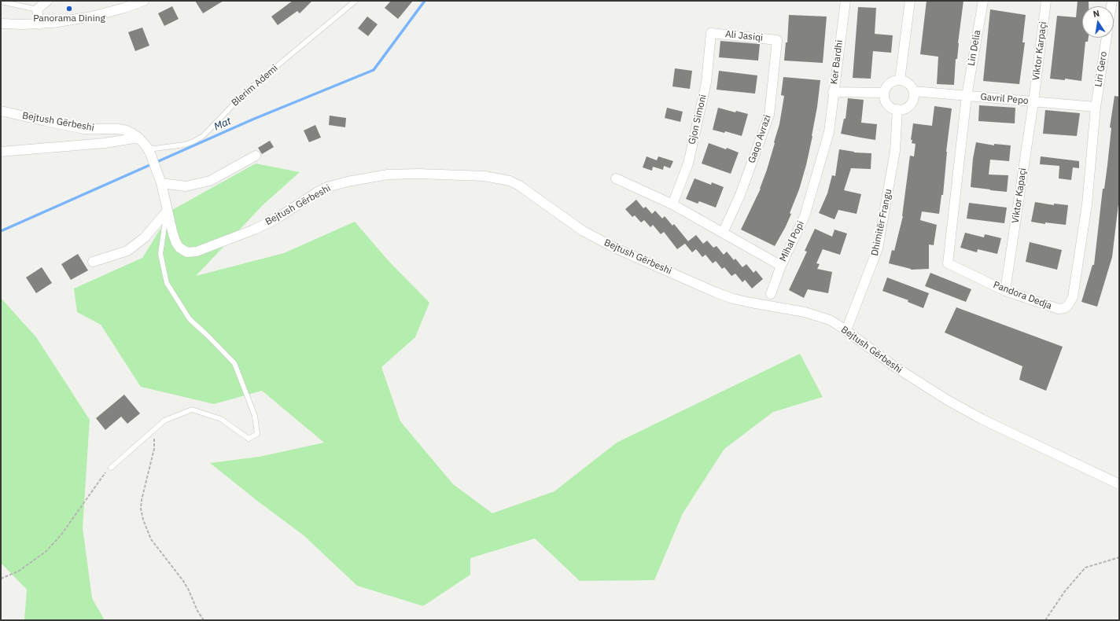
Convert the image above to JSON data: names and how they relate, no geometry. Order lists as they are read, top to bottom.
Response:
{
  "streets": {
    "street": [
      "Ali Jasiqi",
      "Lin Delia",
      "Viktor Karpaçi",
      "Ker Bardhi",
      "Liri Gero",
      "Gavril Pepo",
      "Gjon Simoni",
      "Bejtush Gërbeshi",
      "Gaqo Avrazi",
      "Viktor Kapaçi",
      "Dhimitër Frangu",
      "Mihal Popi",
      "Pandora Dedja"
    ],
    "lane": ["Blerim Ademi"]
  },
  "crossings": [
    ["Ali Jasiqi", "Gjon Simoni"],
    ["Ali Jasiqi", "Gaqo Avrazi"],
    ["Lin Delia", "Gavril Pepo"],
    ["Lin Delia", "Pandora Dedja"],
    ["Viktor Karpaçi", "Gavril Pepo"],
    ["Viktor Karpaçi", "Viktor Kapaçi"],
    ["Ker Bardhi", "Gavril Pepo"],
    ["Ker Bardhi", "Dhimitër Frangu"],
    ["Ker Bardhi", "Mihal Popi"],
    ["Liri Gero", "Gavril Pepo"],
    ["Liri Gero", "Pandora Dedja"],
    ["Blerim Ademi", "Bejtush Gërbeshi"],
    ["Gavril Pepo", "Viktor Kapaçi"],
    ["Gavril Pepo", "Dhimitër Frangu"],
    ["Gavril Pepo", "Pandora Dedja"],
    ["Gjon Simoni", "Mihal Popi"],
    ["Bejtush Gërbeshi", "Dhimitër Frangu"],
    ["Gaqo Avrazi", "Mihal Popi"],
    ["Viktor Kapaçi", "Pandora Dedja"]
  ],
  "water": ["Mat"],
  "places": ["Panorama Dining"],
  "north": "top"
}
